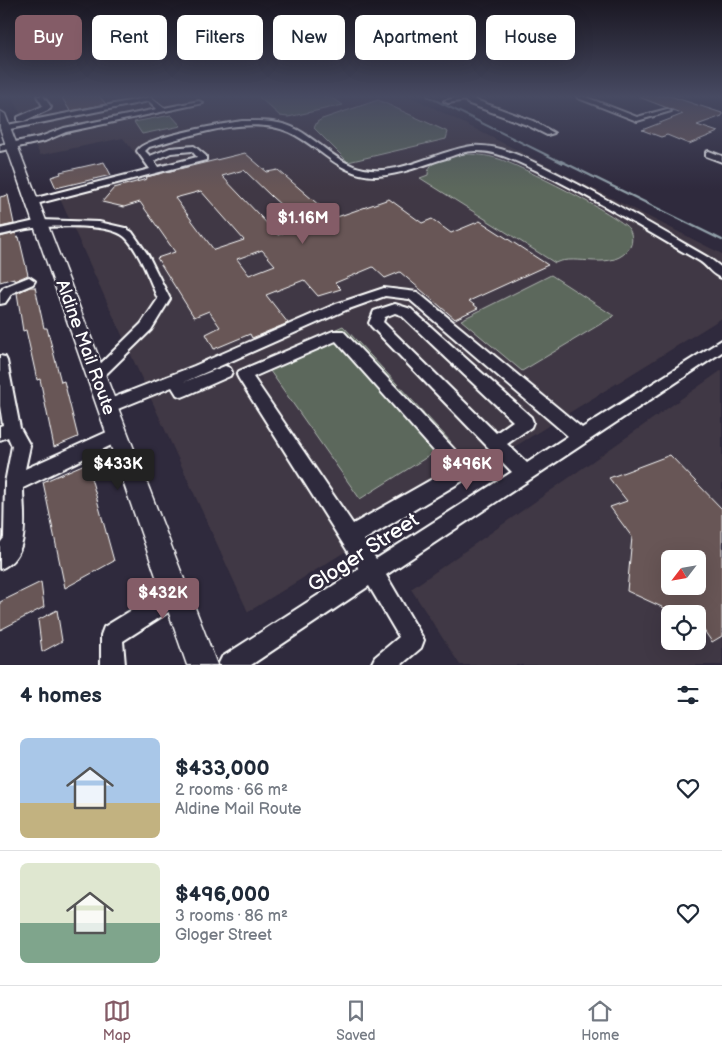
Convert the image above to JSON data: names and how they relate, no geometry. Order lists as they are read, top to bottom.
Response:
{
  "streets": {
    "main road": ["Aldine Mail Route"],
    "street": ["Gloger Street"]
  },
  "north": "bottom left",
  "page": {
    "chip": [
      "Buy",
      "Rent",
      "Filters",
      "New",
      "Apartment",
      "House"
    ],
    "price": [
      "$1.16M",
      "$433K",
      "$496K",
      "$432K"
    ],
    "heading": "4 homes",
    "list": [
      {
        "name": "$433,000",
        "note": "2 rooms · 66 m² · Aldine Mail Route"
      },
      {
        "name": "$496,000",
        "note": "3 rooms · 86 m² · Gloger Street"
      }
    ],
    "tabs": ["Map", "Saved", "Home"]
  }
}
